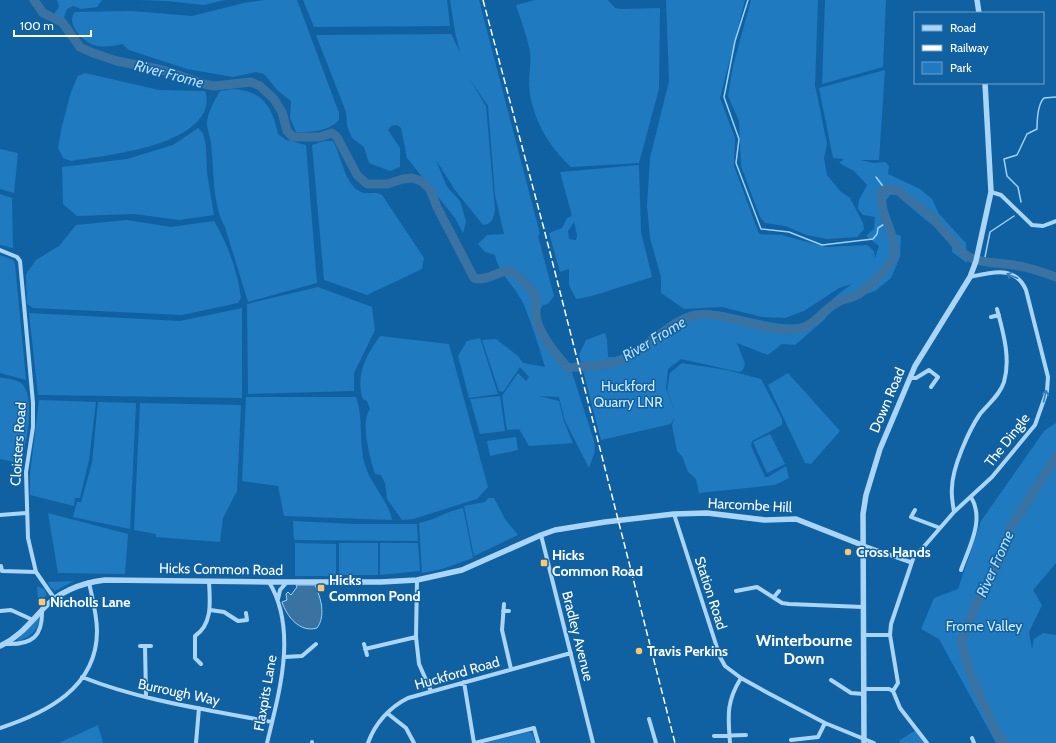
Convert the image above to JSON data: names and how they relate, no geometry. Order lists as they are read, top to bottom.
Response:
{
  "streets": {
    "street": [
      "Down Road",
      "The Dingle",
      "Cloisters Road",
      "Harcombe Hill",
      "Hicks Common Road",
      "Station Road",
      "Bradley Avenue",
      "Huckford Road",
      "Burrough Way",
      "Flaxpits Lane"
    ]
  },
  "crossings": [
    ["Down Road", "The Dingle"],
    ["Down Road", "Harcombe Hill"],
    ["Down Road", "Station Road"],
    ["Harcombe Hill", "Hicks Common Road"],
    ["Harcombe Hill", "Station Road"],
    ["Hicks Common Road", "Bradley Avenue"],
    ["Hicks Common Road", "Flaxpits Lane"],
    ["Bradley Avenue", "Huckford Road"],
    ["Burrough Way", "Flaxpits Lane"]
  ],
  "districts": ["Winterbourne Down"],
  "water": ["River Frome"],
  "parks": ["Huckford Quarry LNR", "Frome Valley"],
  "places": {
    "other": ["Cross Hands", "Travis Perkins"],
    "transit": ["Hicks Common Road", "Hicks Common Pond", "Nicholls Lane"]
  },
  "legend": ["Road", "Railway", "Park"],
  "scale_bar": "100 m"
}
